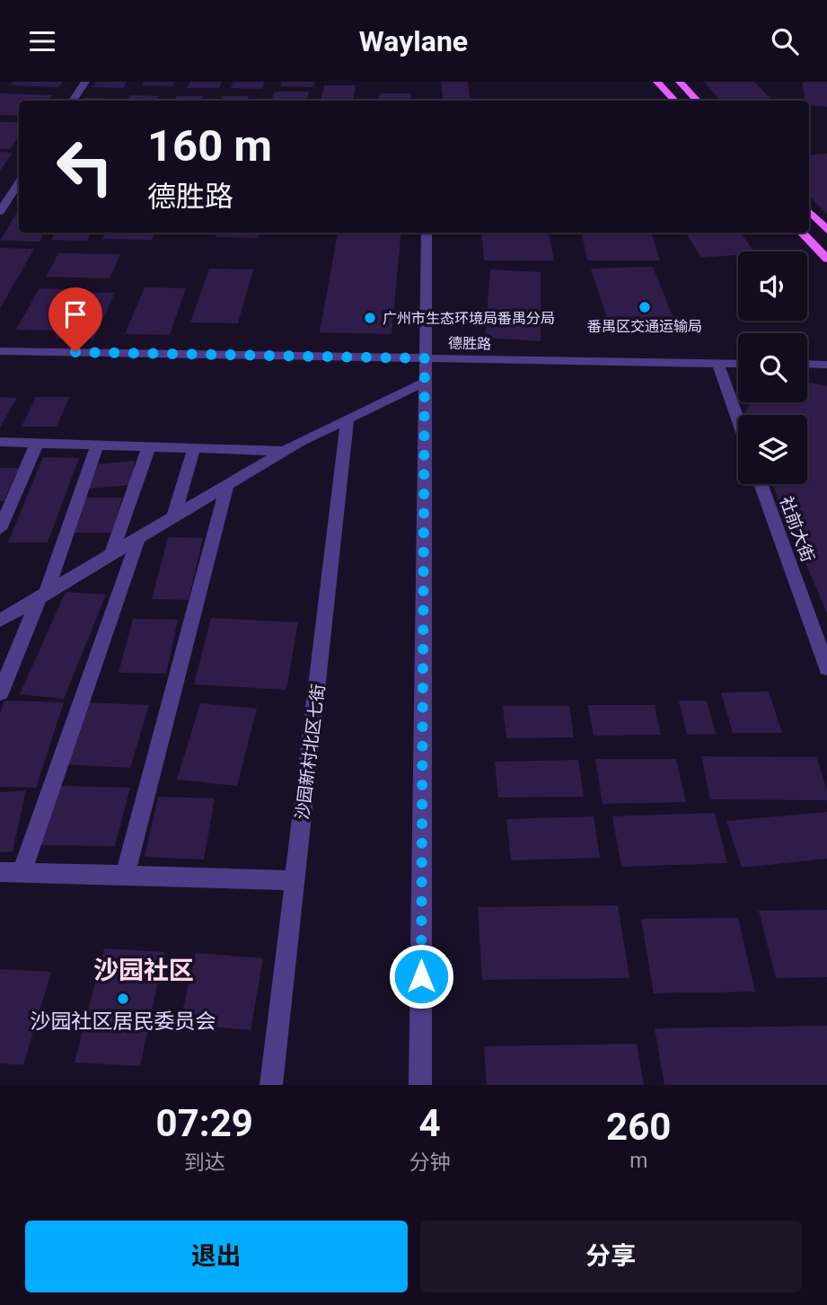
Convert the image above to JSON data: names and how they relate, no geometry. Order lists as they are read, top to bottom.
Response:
{
  "streets": {
    "street": ["德胜路", "社前大街", "沙园新村北区七街"]
  },
  "districts": ["沙园社区"],
  "places": ["番禺区交通运输局", "广州市生态环境局番禺分局", "沙园社区居民委员会"],
  "page": {
    "header": "Waylane",
    "turn": ["160 m", "德胜路"],
    "eta": [
      "07:29",
      "到达",
      "4",
      "分钟",
      "260",
      "m"
    ],
    "buttons": ["退出", "分享"]
  }
}
